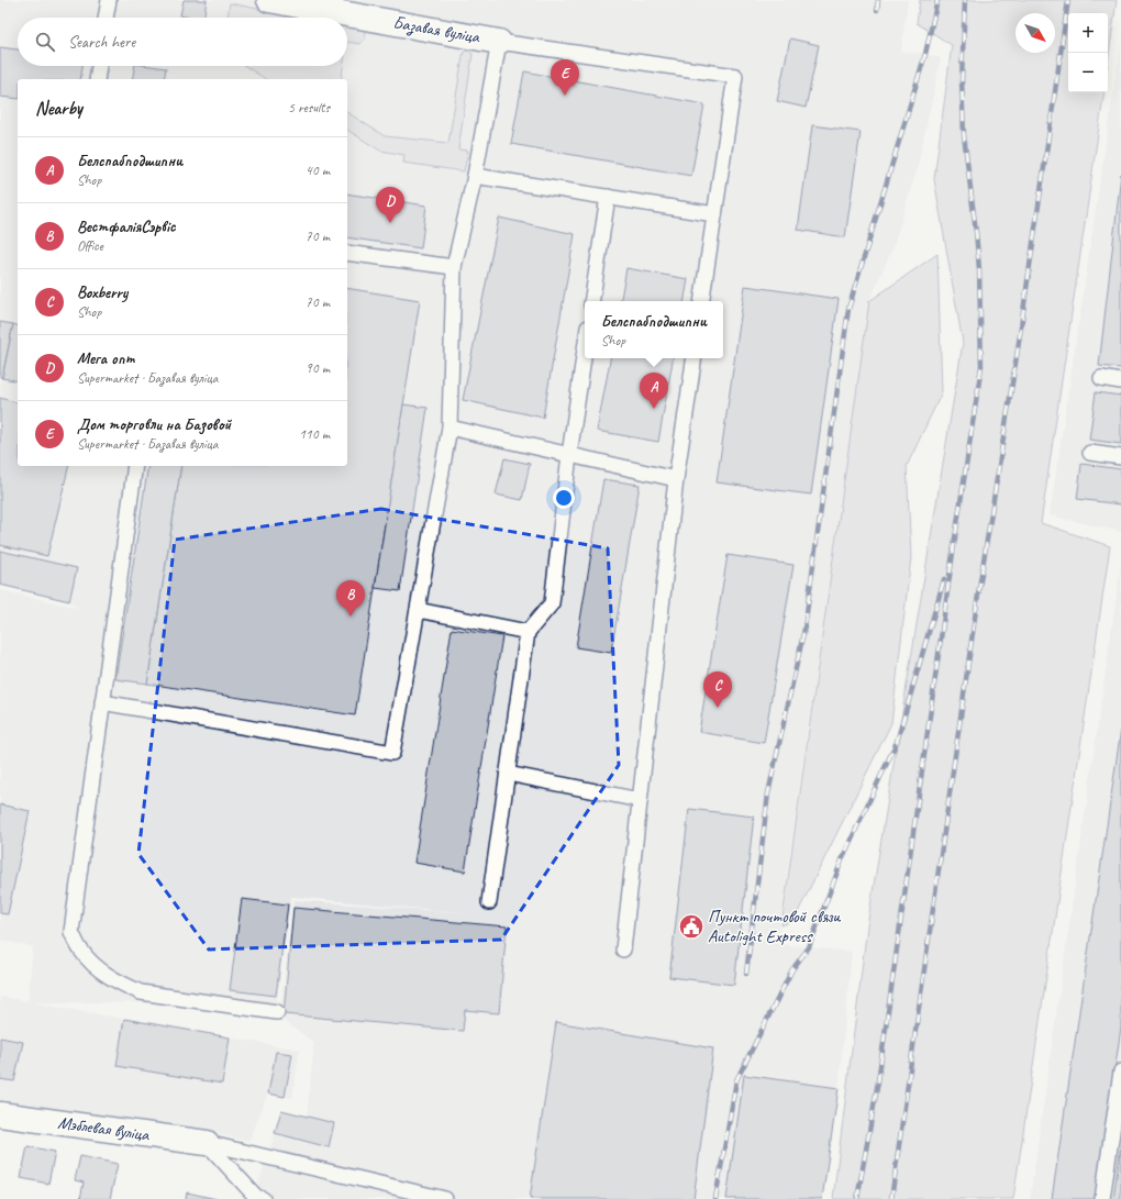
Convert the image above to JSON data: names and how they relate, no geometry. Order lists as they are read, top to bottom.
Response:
{
  "streets": {
    "street": ["Базавая вуліца", "Мэблевая вуліца"]
  },
  "places": {
    "public building": ["Пункт почтовой связи Autolight Express"]
  },
  "north": "bottom right",
  "page": {
    "map_buttons": ["+", "−"],
    "search": "Search here",
    "pins": [
      "E",
      "D",
      "A",
      "B",
      "C"
    ],
    "heading": ["Nearby", "5 results"],
    "list": [
      {
        "mark": "A",
        "name": "Белспабподшипни",
        "note": "Shop",
        "value": "40 m"
      },
      {
        "mark": "B",
        "name": "ВестфаліяСэрвіс",
        "note": "Office",
        "value": "70 m"
      },
      {
        "mark": "C",
        "name": "Boxberry",
        "note": "Shop",
        "value": "70 m"
      },
      {
        "mark": "D",
        "name": "Мега опт",
        "note": "Supermarket · Базавая вуліца",
        "value": "90 m"
      },
      {
        "mark": "E",
        "name": "Дом торговли на Базовой",
        "note": "Supermarket · Базавая вуліца",
        "value": "110 m"
      }
    ],
    "popup": ["Белспабподшипни", "Shop"]
  }
}
